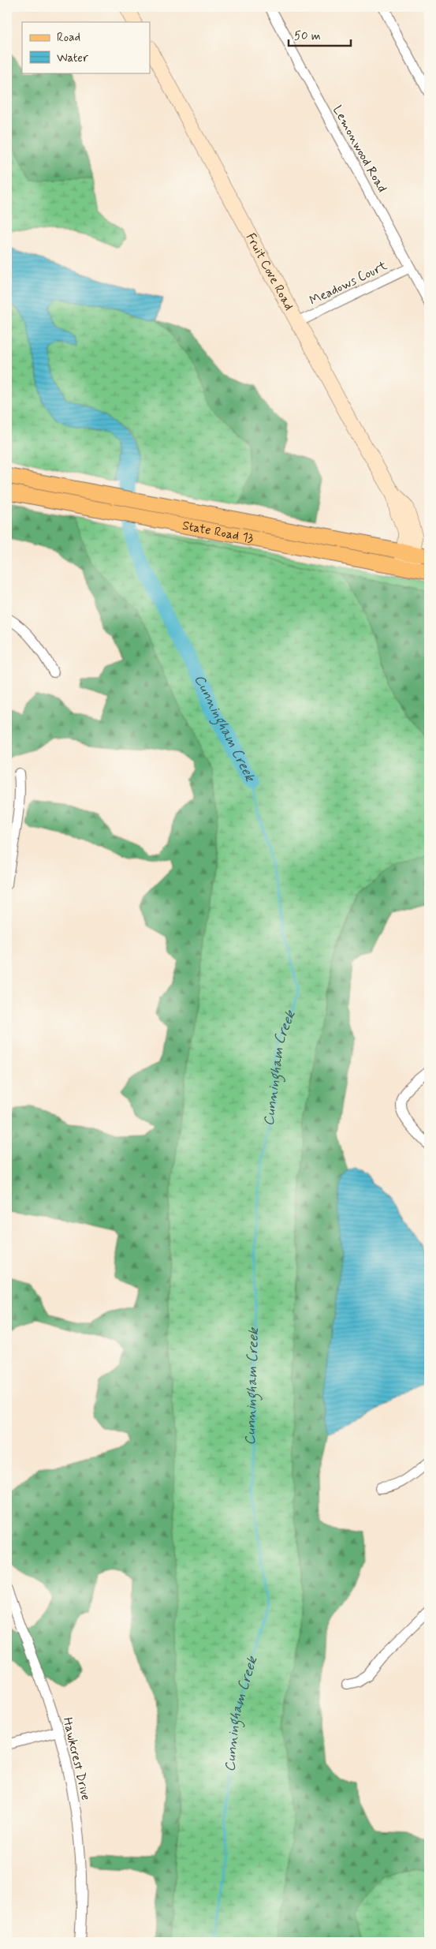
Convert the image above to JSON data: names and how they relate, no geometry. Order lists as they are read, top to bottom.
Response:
{
  "streets": {
    "main road": ["State Road 13"],
    "street": [
      "Lemonwood Road",
      "Fruit Cove Road",
      "Meadows Court",
      "Hawkcrest Drive"
    ]
  },
  "crossings": [
    ["Lemonwood Road", "Meadows Court"],
    ["Fruit Cove Road", "Meadows Court"],
    ["Fruit Cove Road", "State Road 13"]
  ],
  "water": ["Cunningham Creek"],
  "legend": ["Road", "Water"],
  "scale_bar": "50 m"
}
